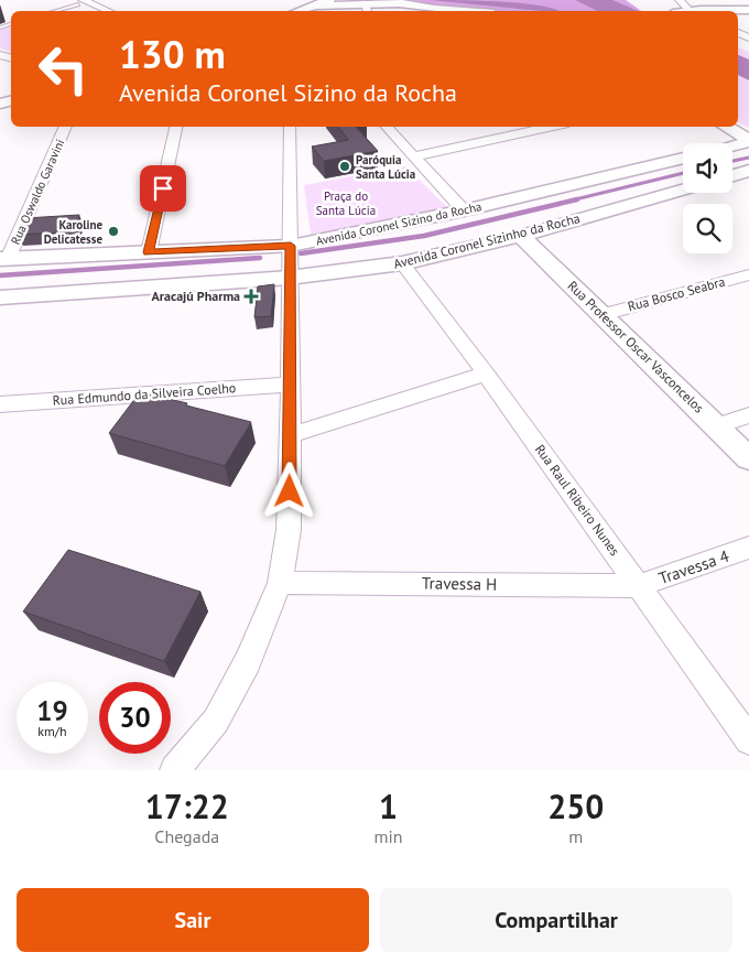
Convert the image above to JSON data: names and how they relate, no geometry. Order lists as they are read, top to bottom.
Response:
{
  "streets": {
    "street": [
      "Rua Oswaldo Garavini",
      "Avenida Coronel Sizino da Rocha",
      "Avenida Coronel Sizinho da Rocha",
      "Rua Bosco Seabra",
      "Rua Professor Oscar Vasconcelos",
      "Rua Edmundo da Silveira Coelho",
      "Rua Raul Ribeiro Nunes",
      "Travessa 4",
      "Travessa H"
    ]
  },
  "crossings": [
    ["Rua Oswaldo Garavini", "Avenida Coronel Sizino da Rocha"],
    ["Avenida Coronel Sizinho da Rocha", "Rua Professor Oscar Vasconcelos"],
    ["Avenida Coronel Sizinho da Rocha", "Rua Raul Ribeiro Nunes"],
    ["Rua Bosco Seabra", "Rua Professor Oscar Vasconcelos"],
    ["Rua Raul Ribeiro Nunes", "Travessa 4"],
    ["Rua Raul Ribeiro Nunes", "Travessa H"],
    ["Travessa 4", "Travessa H"]
  ],
  "parks": ["Praça do Santa Lúcia"],
  "places": {
    "other": ["Paróquia Santa Lúcia", "Karoline Delicatesse"],
    "health": ["Aracajú Pharma"]
  },
  "page": {
    "turn": ["130 m", "Avenida Coronel Sizino da Rocha"],
    "speed": "19 km/h",
    "limit": "30",
    "eta": [
      "17:22",
      "Chegada",
      "1",
      "min",
      "250",
      "m"
    ],
    "buttons": ["Sair", "Compartilhar"]
  }
}
